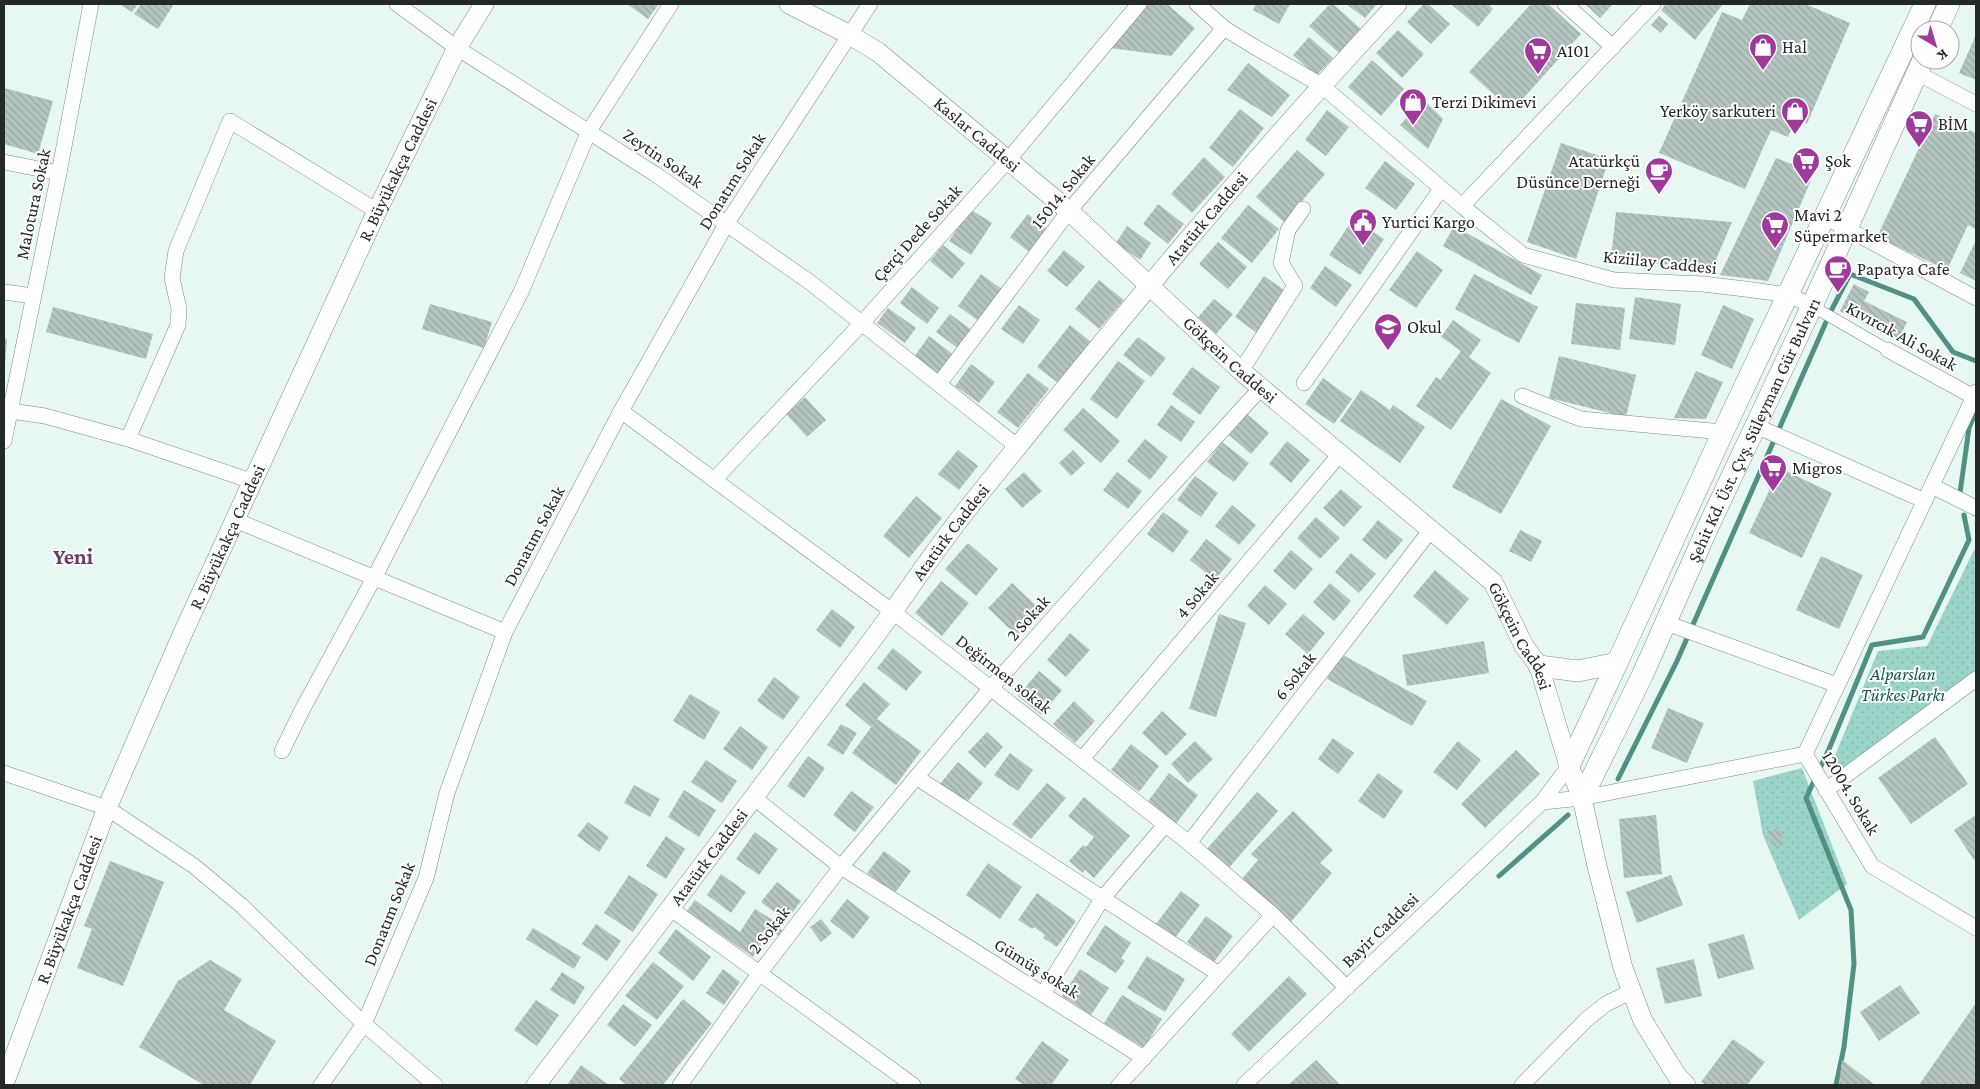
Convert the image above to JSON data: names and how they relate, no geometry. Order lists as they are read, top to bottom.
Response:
{
  "streets": {
    "main road": ["Şehit Kd. Üst. Çvş. Süleyman Gür Bulvarı"],
    "street": [
      "Kaslar Caddesi",
      "Zeytin Sokak",
      "R. Büyükakça Caddesi",
      "Donatım Sokak",
      "15014. Sokak",
      "Malotura Sokak",
      "Atatürk Caddesi",
      "Çerçi Dede Sokak",
      "Kiziilay Caddesi",
      "Kıvırcık Ali Sokak",
      "Gökçein Caddesi",
      "4 Sokak",
      "2 Sokak",
      "Değirmen sokak",
      "6 Sokak",
      "12004. Sokak",
      "Bayir Caddesi",
      "Gümüş sokak"
    ]
  },
  "crossings": [
    ["Kaslar Caddesi", "Donatım Sokak"],
    ["Kaslar Caddesi", "15014. Sokak"],
    ["Kaslar Caddesi", "Atatürk Caddesi"],
    ["Kaslar Caddesi", "Çerçi Dede Sokak"],
    ["Kaslar Caddesi", "Gökçein Caddesi"],
    ["Zeytin Sokak", "R. Büyükakça Caddesi"],
    ["Zeytin Sokak", "Donatım Sokak"],
    ["Zeytin Sokak", "15014. Sokak"],
    ["Zeytin Sokak", "Atatürk Caddesi"],
    ["Zeytin Sokak", "Çerçi Dede Sokak"],
    ["Donatım Sokak", "Değirmen sokak"],
    ["15014. Sokak", "Kiziilay Caddesi"],
    ["Atatürk Caddesi", "Kiziilay Caddesi"],
    ["Atatürk Caddesi", "Gökçein Caddesi"],
    ["Atatürk Caddesi", "Değirmen sokak"],
    ["Atatürk Caddesi", "Gümüş sokak"],
    ["Çerçi Dede Sokak", "Değirmen sokak"],
    ["Kiziilay Caddesi", "Kıvırcık Ali Sokak"],
    ["Kiziilay Caddesi", "Şehit Kd. Üst. Çvş. Süleyman Gür Bulvarı"],
    ["Kıvırcık Ali Sokak", "Şehit Kd. Üst. Çvş. Süleyman Gür Bulvarı"],
    ["Gökçein Caddesi", "Şehit Kd. Üst. Çvş. Süleyman Gür Bulvarı"],
    ["Gökçein Caddesi", "4 Sokak"],
    ["Gökçein Caddesi", "2 Sokak"],
    ["Gökçein Caddesi", "6 Sokak"],
    ["Gökçein Caddesi", "12004. Sokak"],
    ["Gökçein Caddesi", "Bayir Caddesi"],
    ["Şehit Kd. Üst. Çvş. Süleyman Gür Bulvarı", "12004. Sokak"],
    ["Şehit Kd. Üst. Çvş. Süleyman Gür Bulvarı", "Bayir Caddesi"],
    ["4 Sokak", "Değirmen sokak"],
    ["2 Sokak", "Değirmen sokak"],
    ["2 Sokak", "Gümüş sokak"],
    ["Değirmen sokak", "6 Sokak"],
    ["Değirmen sokak", "Bayir Caddesi"],
    ["12004. Sokak", "Bayir Caddesi"]
  ],
  "districts": ["Yeni"],
  "parks": ["Alparslan Türkes Parkı"],
  "places": {
    "shop": ["Hal", "Terzi Dikimevi", "Yerköy sarkuteri"],
    "supermarket": [
      "A101",
      "BİM",
      "Şok",
      "Mavi 2 Süpermarket",
      "Migros"
    ],
    "cafe": ["Atatürkçü Düsünce Derneği", "Papatya Cafe"],
    "public building": ["Yurtici Kargo"],
    "school or university": ["Okul"]
  },
  "north": "bottom right"
}
